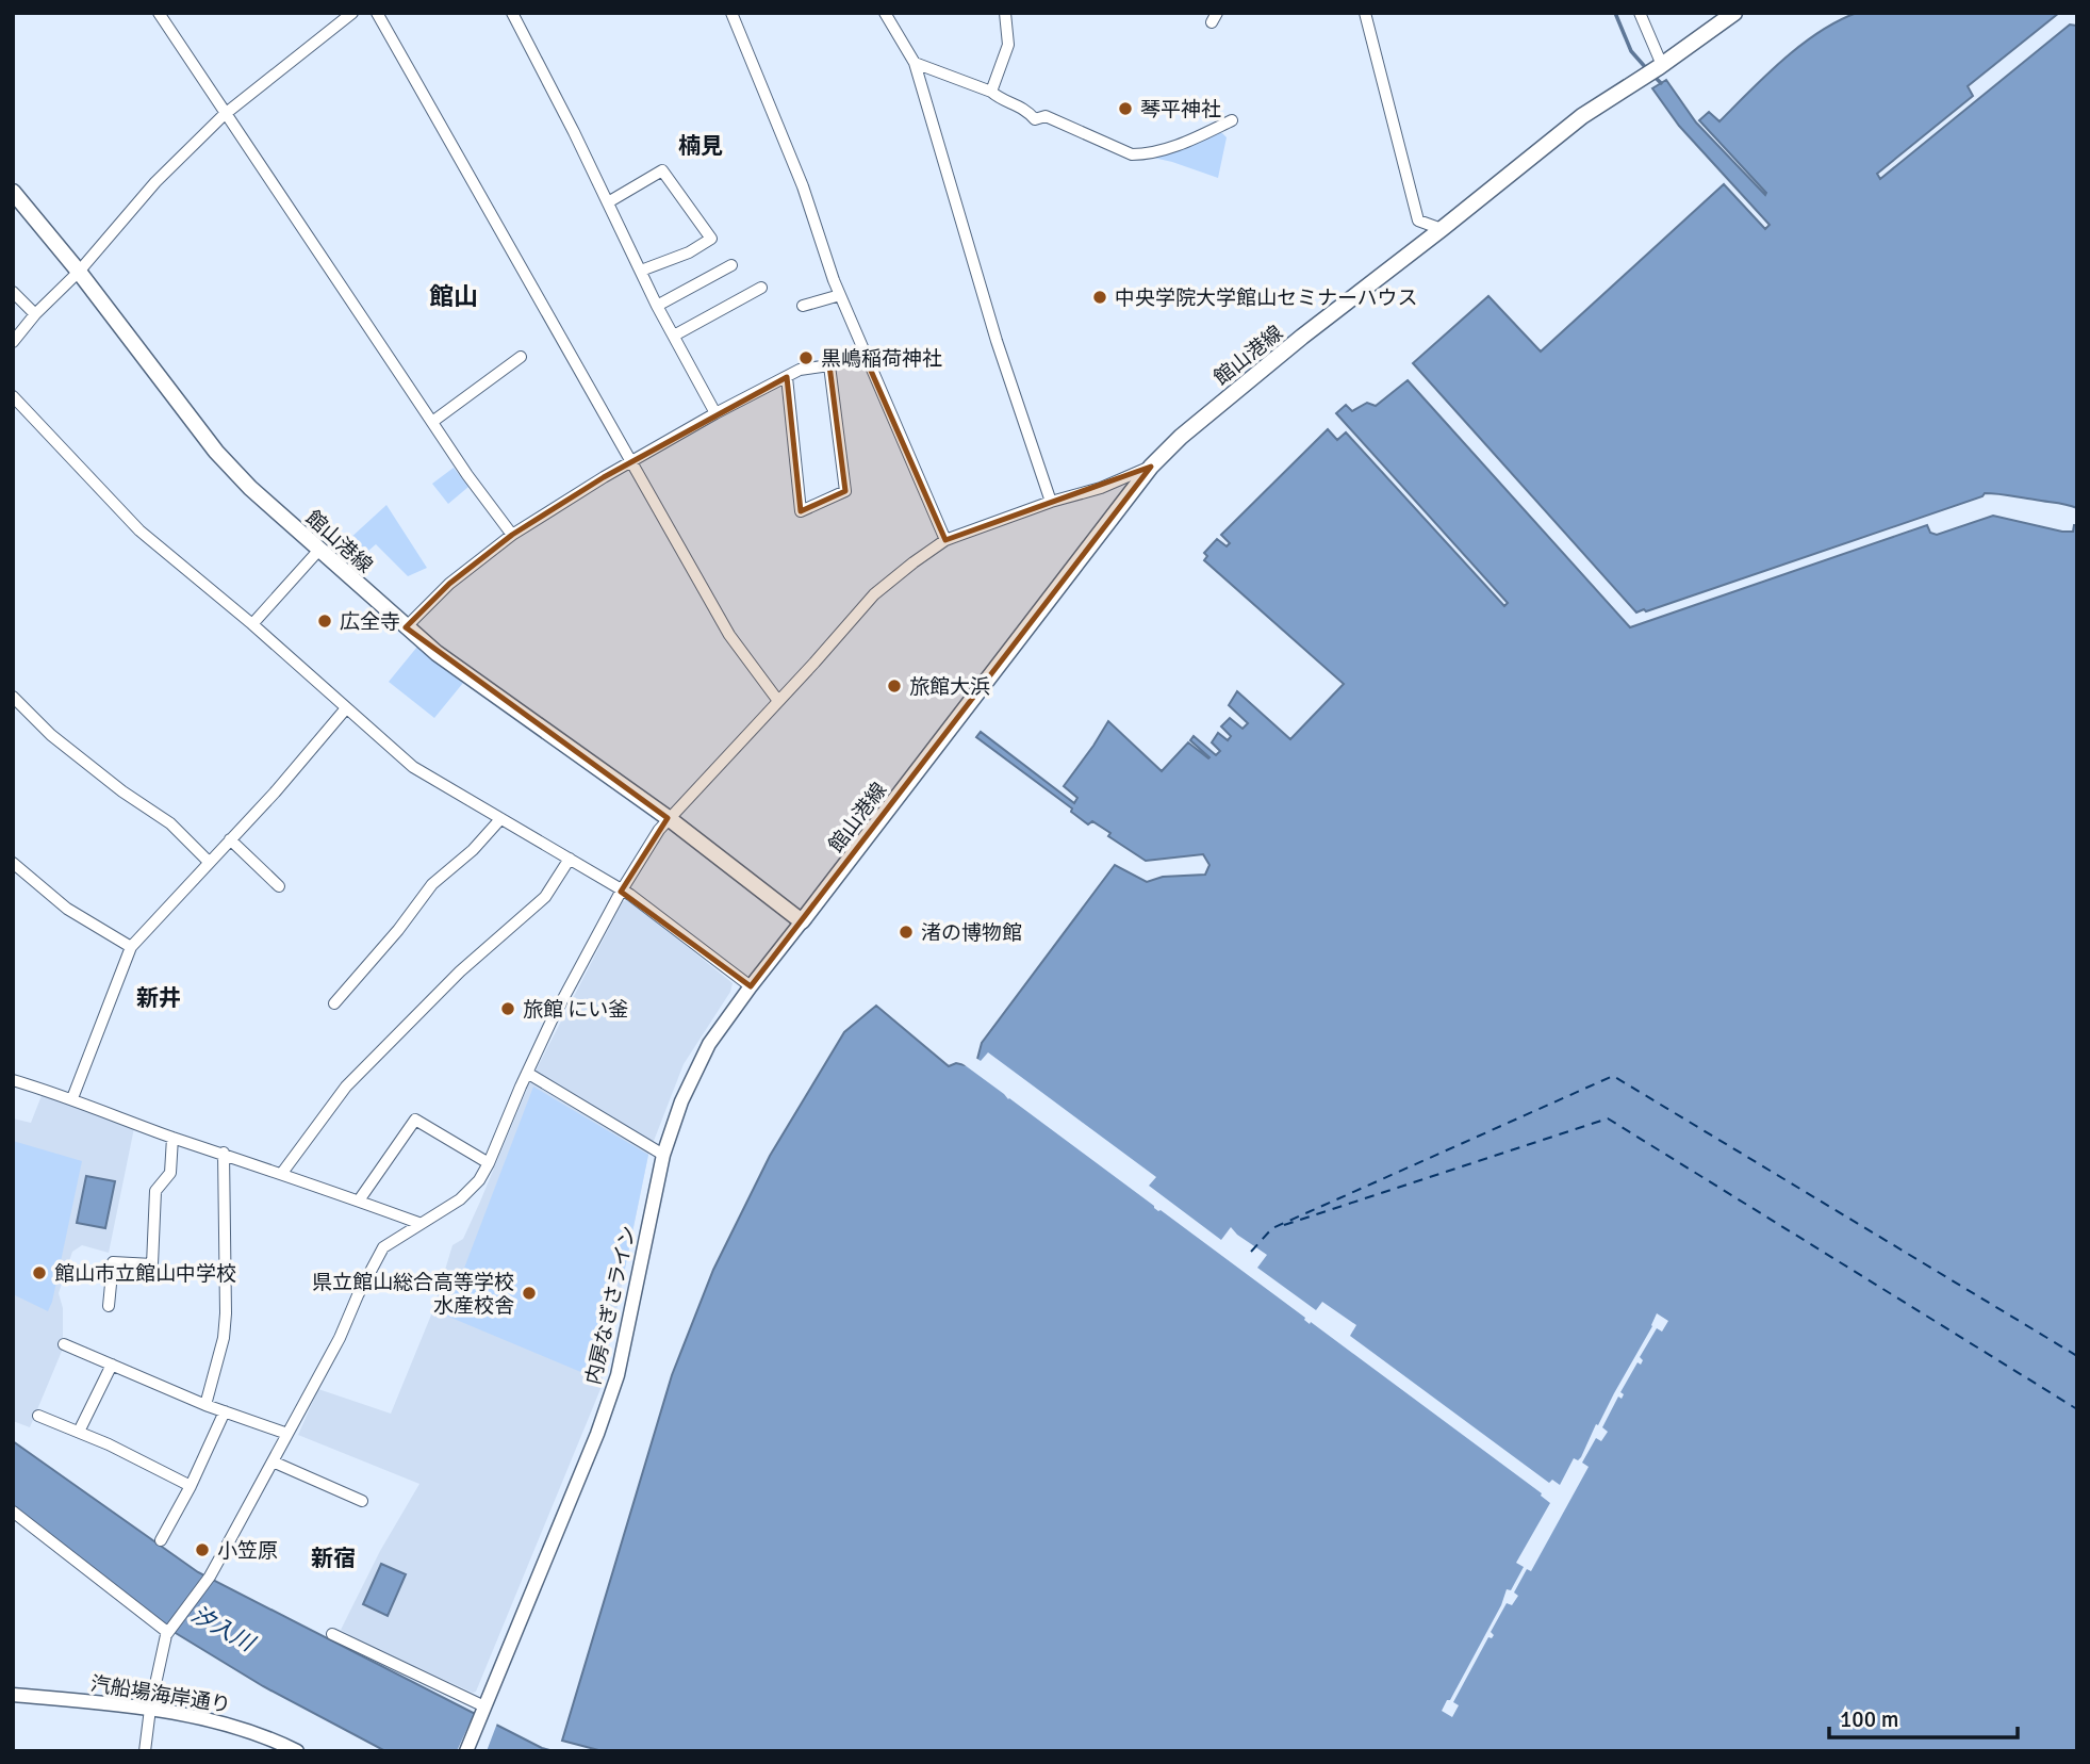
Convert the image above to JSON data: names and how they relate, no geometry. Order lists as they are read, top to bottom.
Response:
{
  "streets": {
    "main road": ["館山港線"],
    "street": ["内房なぎさライン", "汽船場海岸通り"]
  },
  "crossings": [
    ["館山港線", "内房なぎさライン"]
  ],
  "districts": [
    "楠見",
    "館山",
    "新井",
    "新宿"
  ],
  "water": ["汐入川"],
  "places": [
    "琴平神社",
    "中央学院大学館山セミナーハウス",
    "黒嶋稲荷神社",
    "広全寺",
    "旅館大浜",
    "渚の博物館",
    "旅館 にい釜",
    "館山市立館山中学校",
    "県立館山総合高等学校 水産校舎",
    "小笠原"
  ],
  "scale_bar": "100 m"
}
